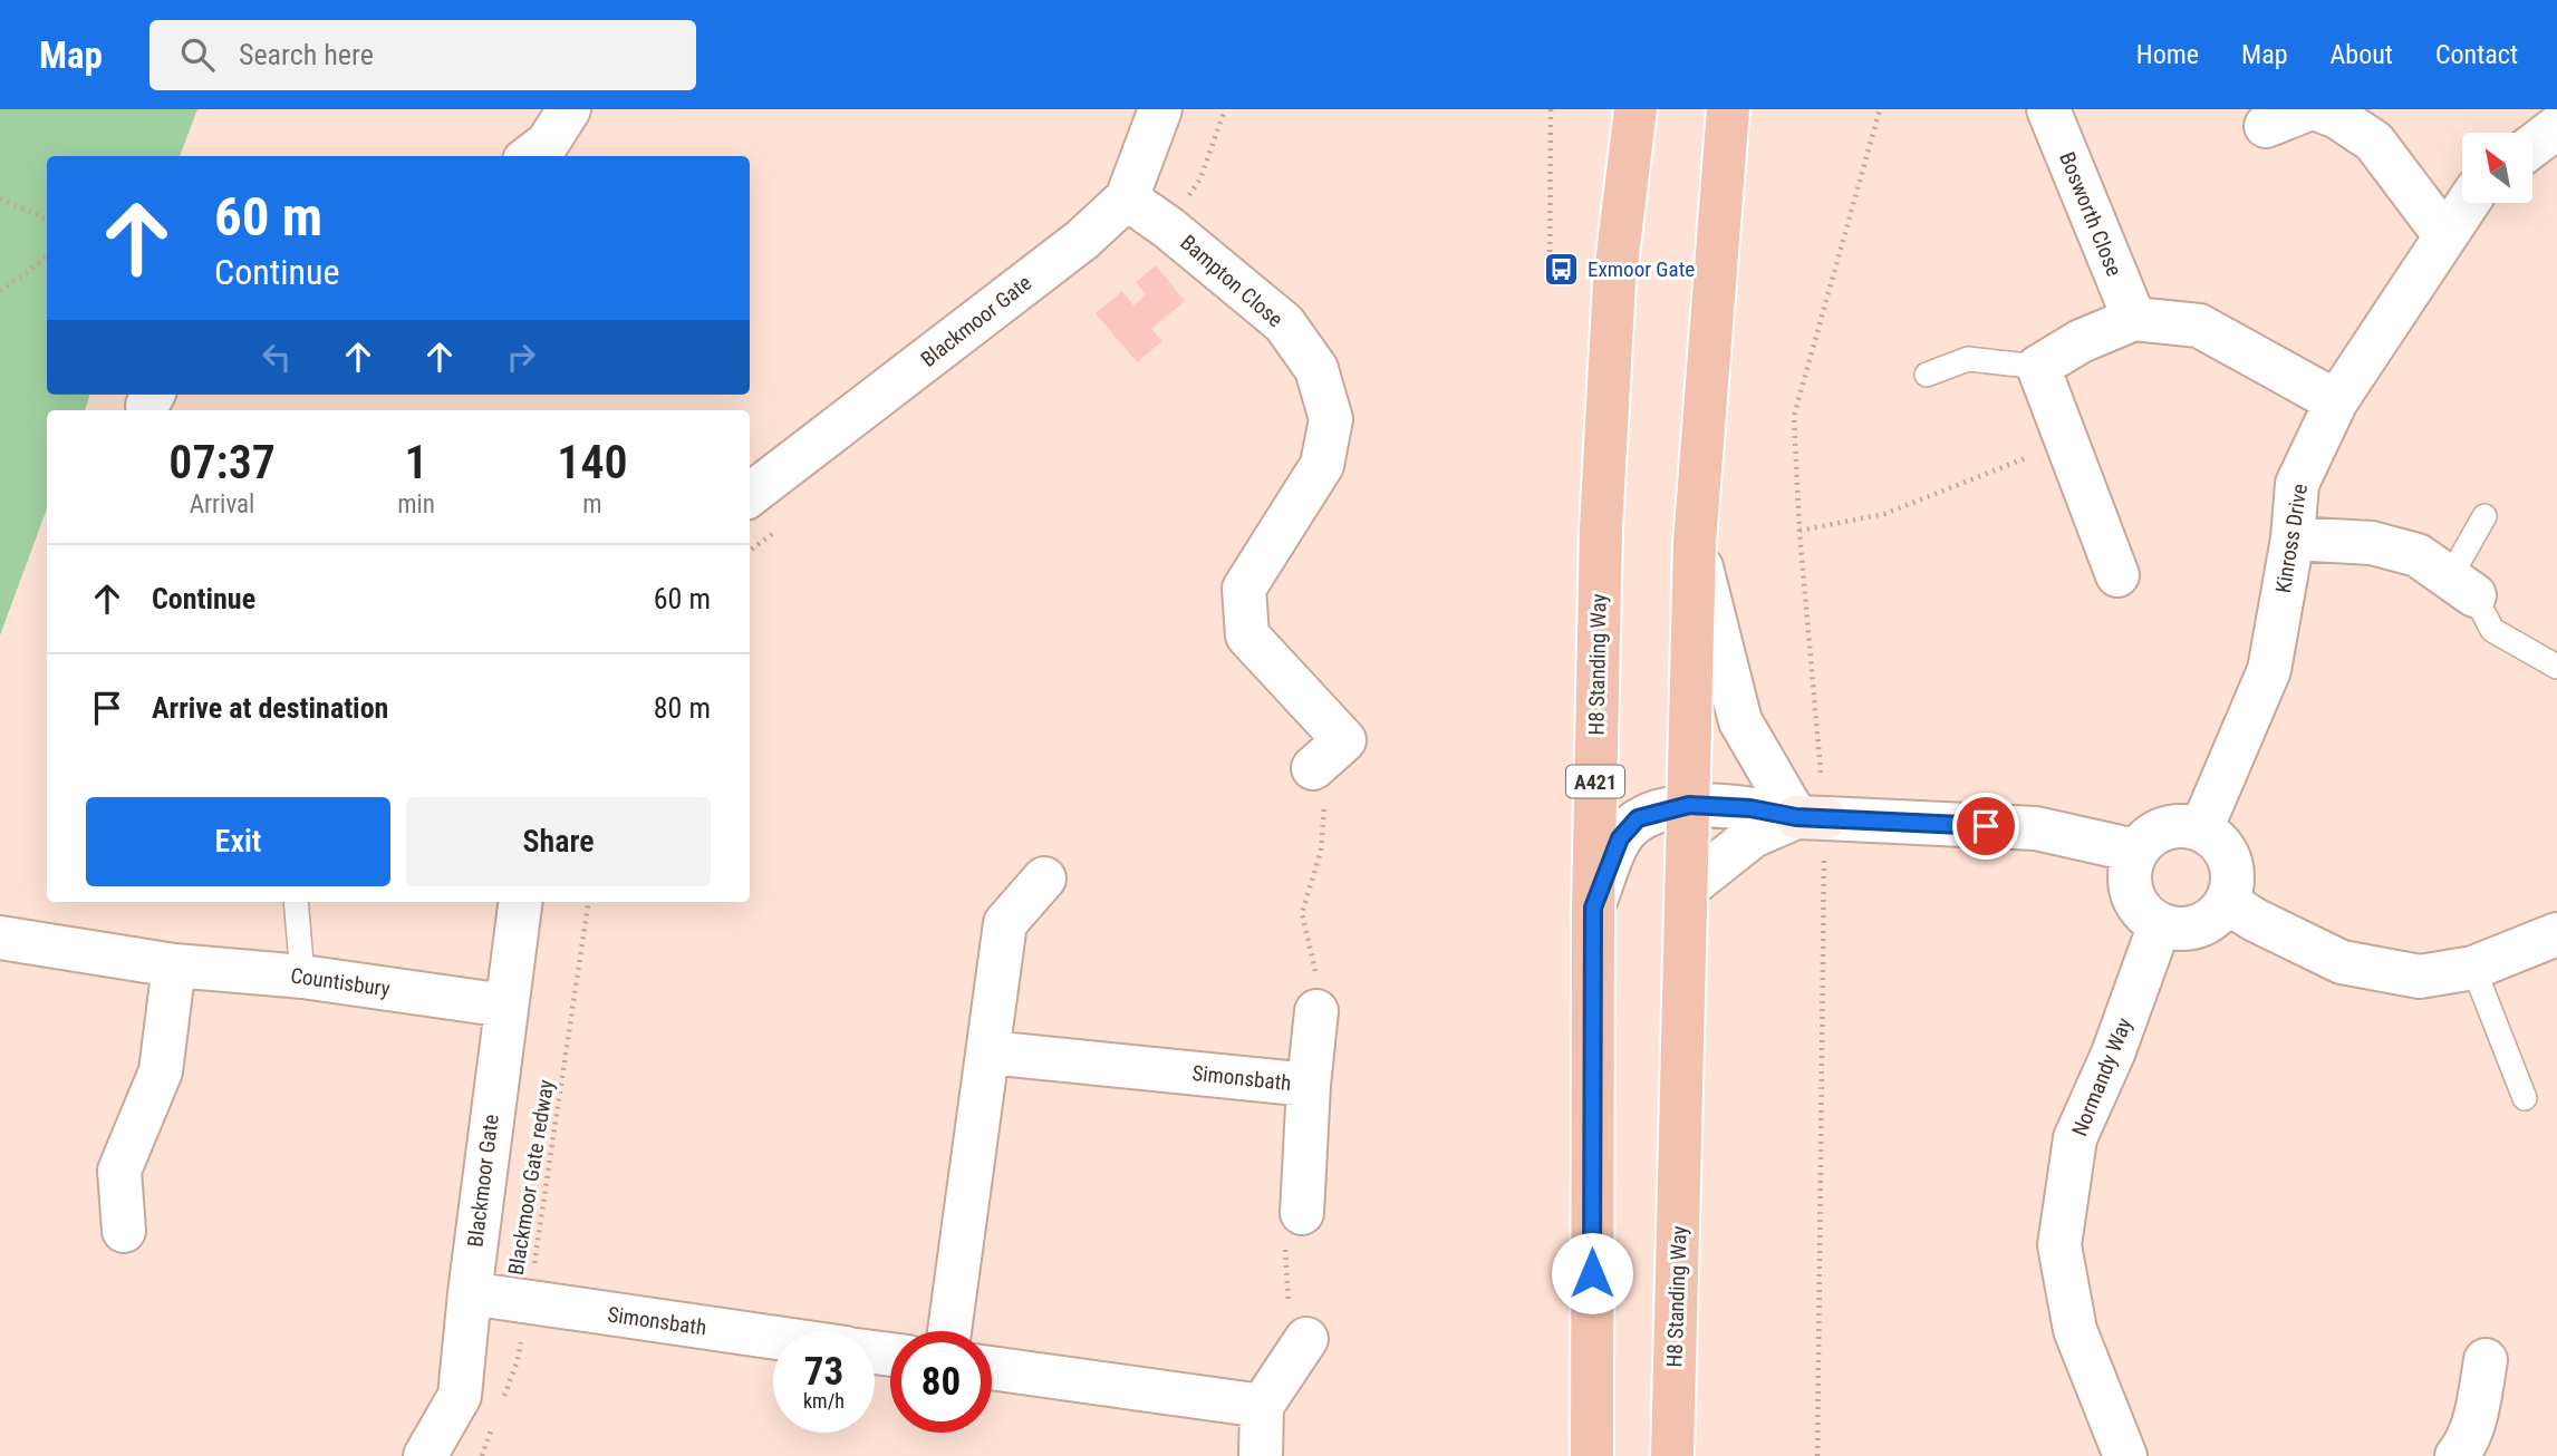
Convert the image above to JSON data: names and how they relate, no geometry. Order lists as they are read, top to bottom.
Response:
{
  "streets": {
    "highway": ["H8 Standing Way", "A421"],
    "street": [
      "Bosworth Close",
      "Bampton Close",
      "Blackmoor Gate",
      "Kinross Drive",
      "Countisbury",
      "Normandy Way",
      "Simonsbath"
    ],
    "path": ["Blackmoor Gate redway"]
  },
  "crossings": [
    ["Bampton Close", "Blackmoor Gate"],
    ["Blackmoor Gate", "Countisbury"],
    ["Blackmoor Gate", "Simonsbath"],
    ["Kinross Drive", "Normandy Way"],
    ["Simonsbath", "Blackmoor Gate redway"]
  ],
  "places": {
    "bus stop": ["Exmoor Gate"]
  },
  "north": "top left",
  "page": {
    "header": "Map",
    "search": "Search here",
    "nav": [
      "Home",
      "Map",
      "About",
      "Contact"
    ],
    "turn": ["60 m", "Continue"],
    "eta": [
      "07:37",
      "Arrival",
      "1",
      "min",
      "140",
      "m"
    ],
    "list": [
      {
        "name": "Continue",
        "value": "60 m"
      },
      {
        "name": "Arrive at destination",
        "value": "80 m"
      }
    ],
    "buttons": ["Exit", "Share"],
    "speed": "73 km/h",
    "limit": "80"
  }
}
